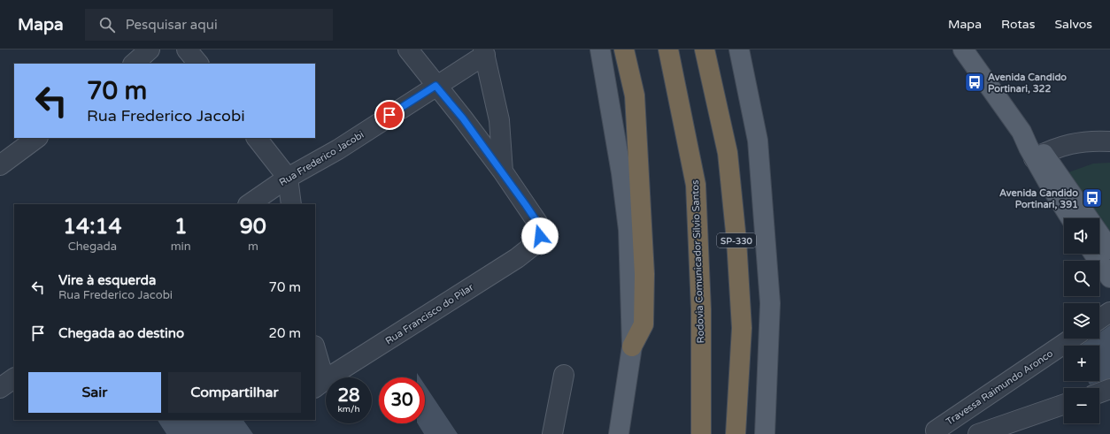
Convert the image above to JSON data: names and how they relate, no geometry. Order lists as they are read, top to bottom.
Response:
{
  "streets": {
    "highway": ["SP-330", "Rodovia Comunicador Silvio Santos"],
    "street": ["Rua Frederico Jacobi", "Rua Francisco do Pilar", "Travessa Raimundo Aronco"]
  },
  "places": {
    "bus stop": ["Avenida Candido Portinari, 322", "Avenida Candido Portinari, 391"]
  },
  "page": {
    "header": "Mapa",
    "search": "Pesquisar aqui",
    "nav": ["Mapa", "Rotas", "Salvos"],
    "turn": ["70 m", "Rua Frederico Jacobi"],
    "eta": [
      "14:14",
      "Chegada",
      "1",
      "min",
      "90",
      "m"
    ],
    "map_buttons": ["+", "−"],
    "list": [
      {
        "name": "Vire à esquerda",
        "note": "Rua Frederico Jacobi",
        "value": "70 m"
      },
      {
        "name": "Chegada ao destino",
        "value": "20 m"
      }
    ],
    "buttons": ["Sair", "Compartilhar"],
    "speed": "28 km/h",
    "limit": "30"
  }
}
